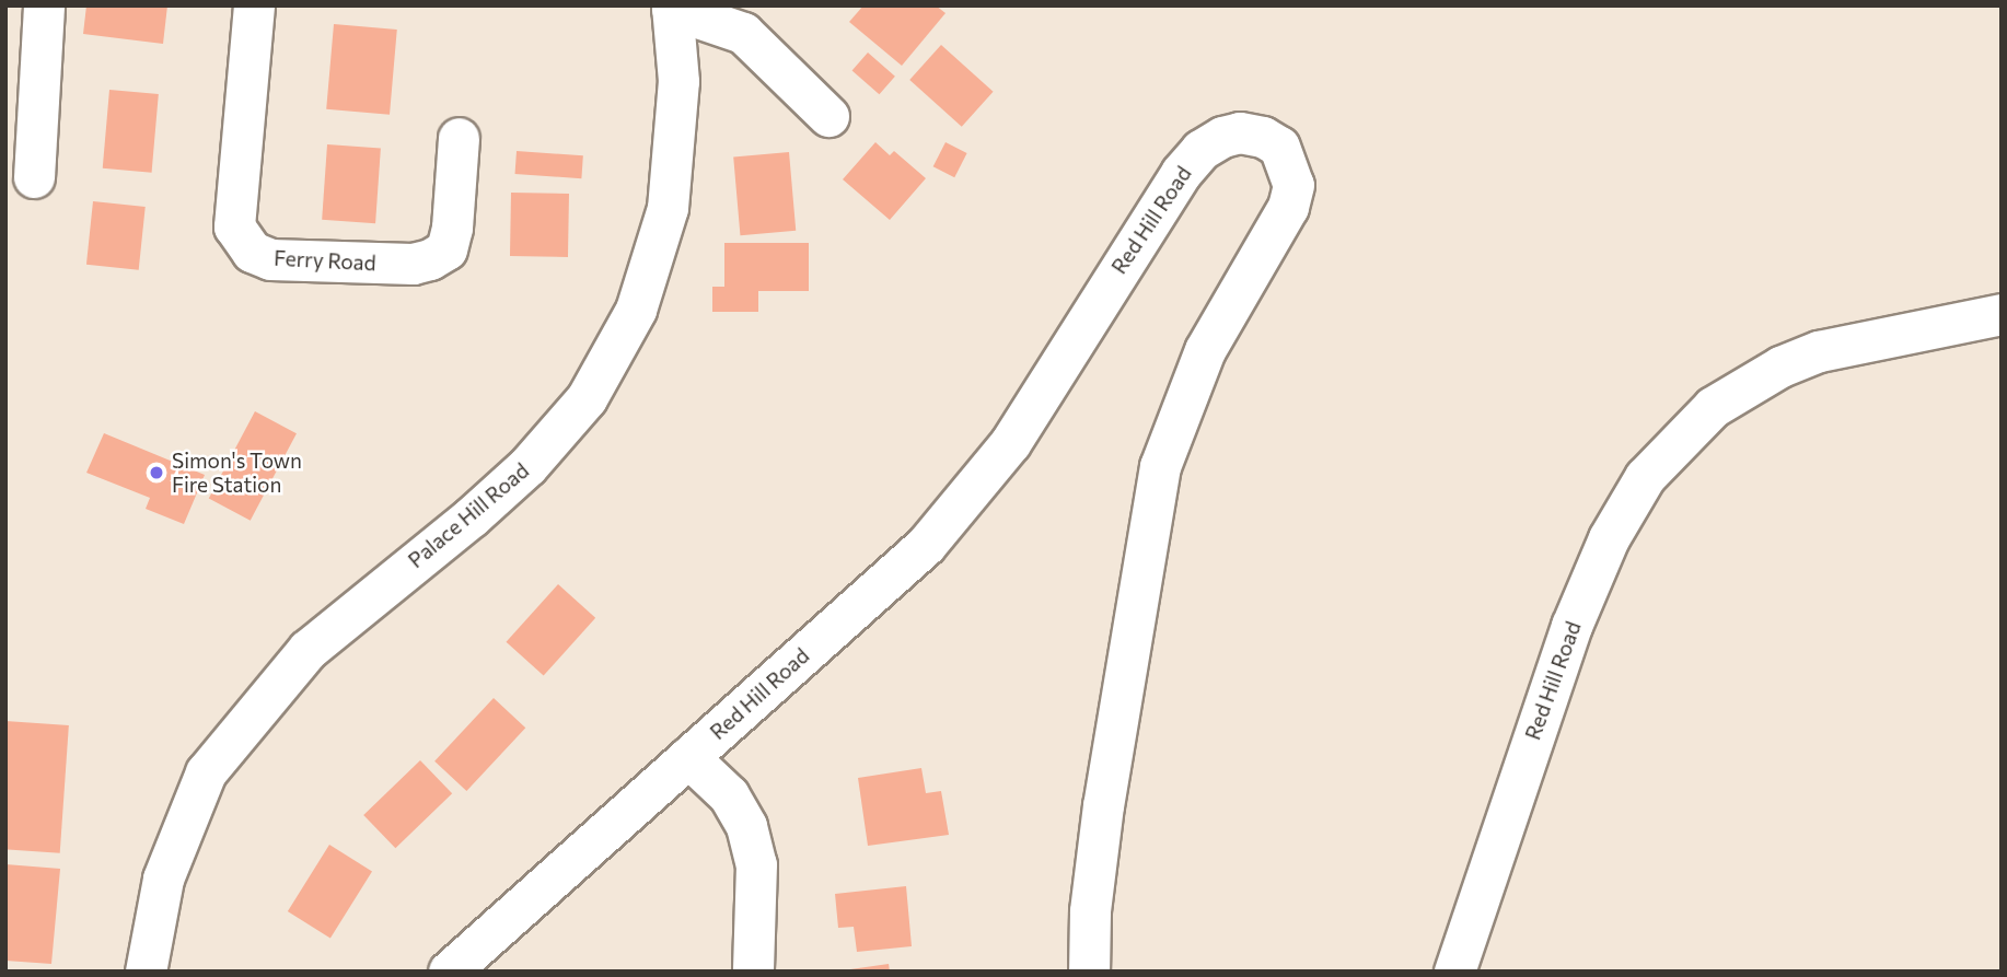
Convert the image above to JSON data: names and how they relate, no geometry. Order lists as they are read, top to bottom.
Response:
{
  "streets": {
    "street": ["Red Hill Road", "Ferry Road", "Palace Hill Road"]
  },
  "places": ["Simon's Town Fire Station"]
}
